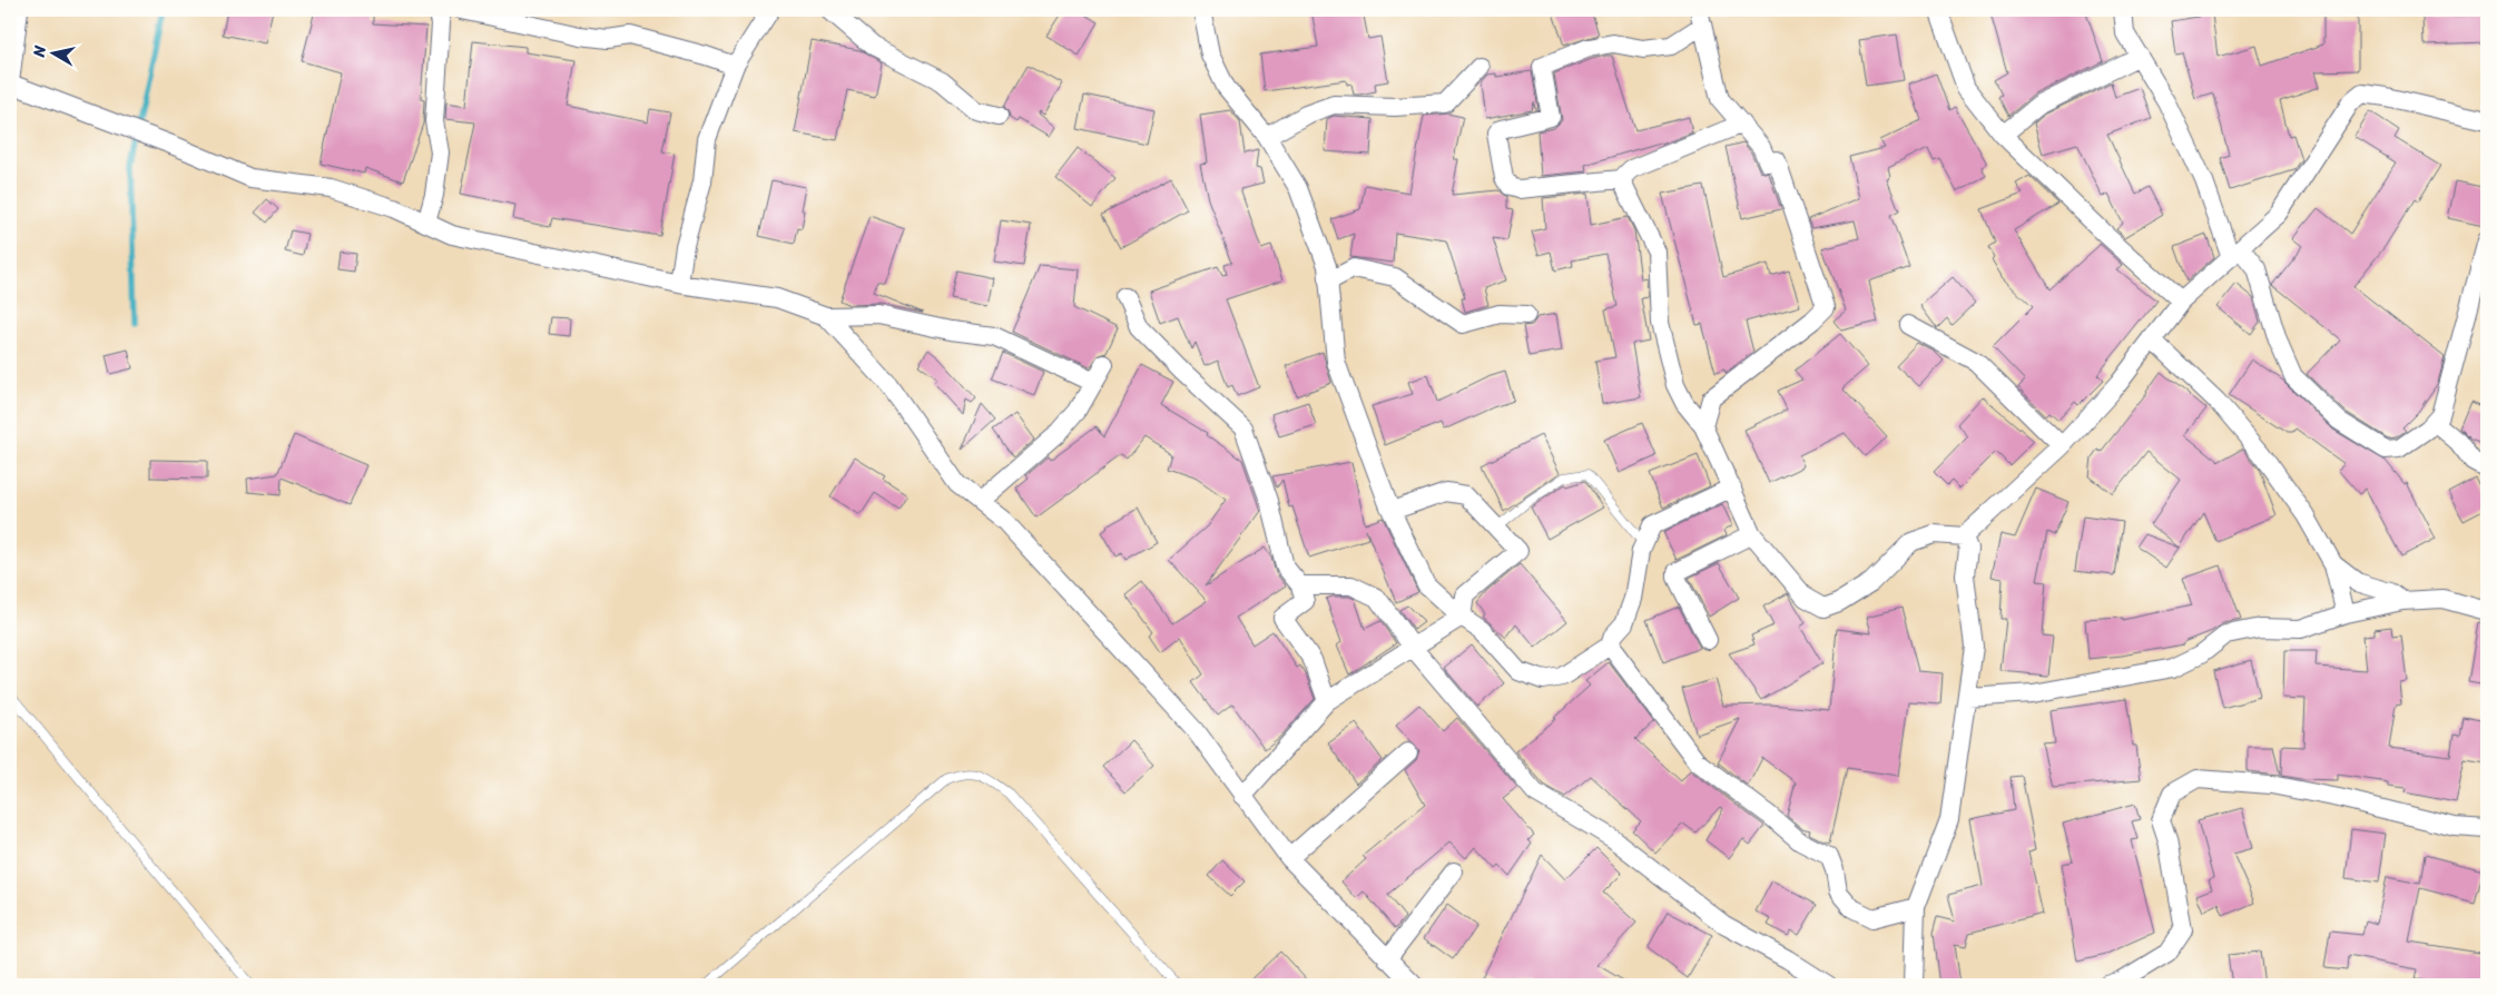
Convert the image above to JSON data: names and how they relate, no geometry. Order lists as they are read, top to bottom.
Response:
{
  "north": "left"
}
